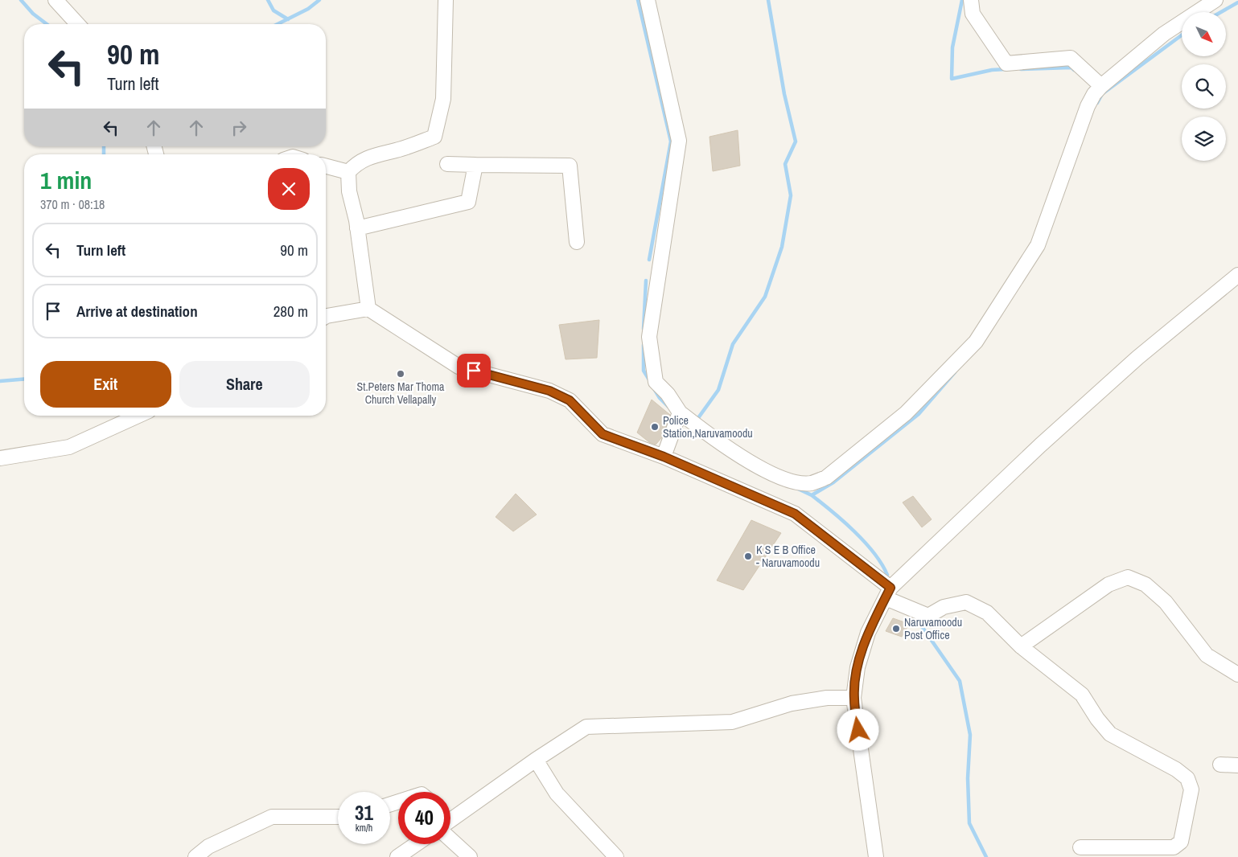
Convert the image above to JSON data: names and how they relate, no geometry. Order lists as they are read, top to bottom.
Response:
{
  "places": [
    "St.Peters Mar Thoma Church Vellapally",
    "Police Station,Naruvamoodu",
    "K S E B Office - Naruvamoodu",
    "Naruvamoodu Post Office"
  ],
  "north": "bottom right",
  "page": {
    "turn": ["90 m", "Turn left"],
    "heading": ["1 min", "370 m · 08:18"],
    "list": [
      {
        "name": "Turn left",
        "value": "90 m"
      },
      {
        "name": "Arrive at destination",
        "value": "280 m"
      }
    ],
    "buttons": ["Exit", "Share"],
    "speed": "31 km/h",
    "limit": "40"
  }
}
